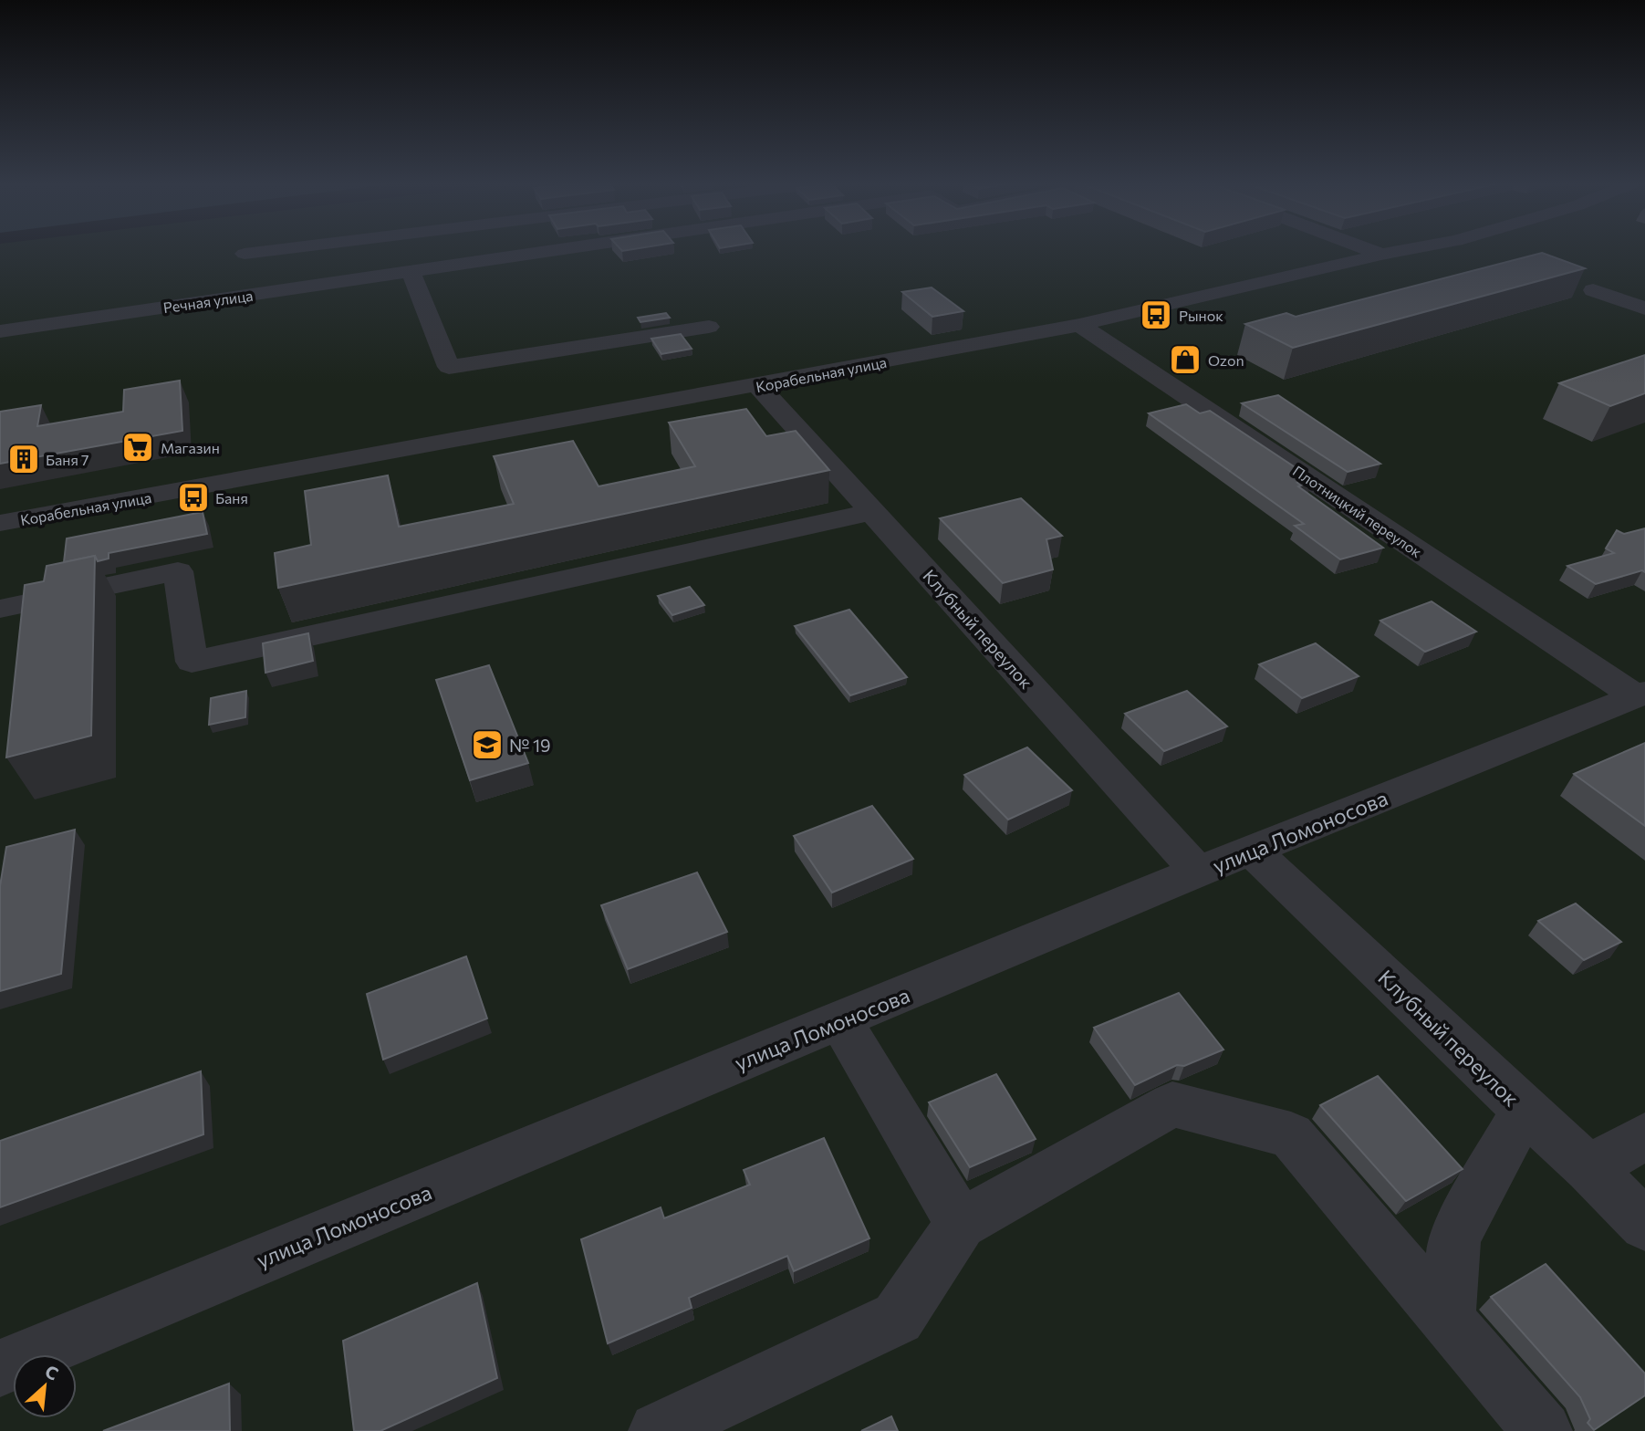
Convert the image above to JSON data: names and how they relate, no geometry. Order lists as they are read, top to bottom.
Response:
{
  "streets": {
    "street": [
      "Речная улица",
      "Корабельная улица",
      "Плотницкий переулок",
      "Клубный переулок",
      "улица Ломоносова"
    ]
  },
  "crossings": [
    ["Корабельная улица", "Плотницкий переулок"],
    ["Корабельная улица", "Клубный переулок"],
    ["Плотницкий переулок", "улица Ломоносова"],
    ["Клубный переулок", "улица Ломоносова"]
  ],
  "places": {
    "bus stop": ["Рынок", "Баня"],
    "shop": ["Ozon"],
    "supermarket": ["Магазин"],
    "building": ["Баня 7"],
    "school or university": ["№ 19"]
  },
  "north": "top right"
}
